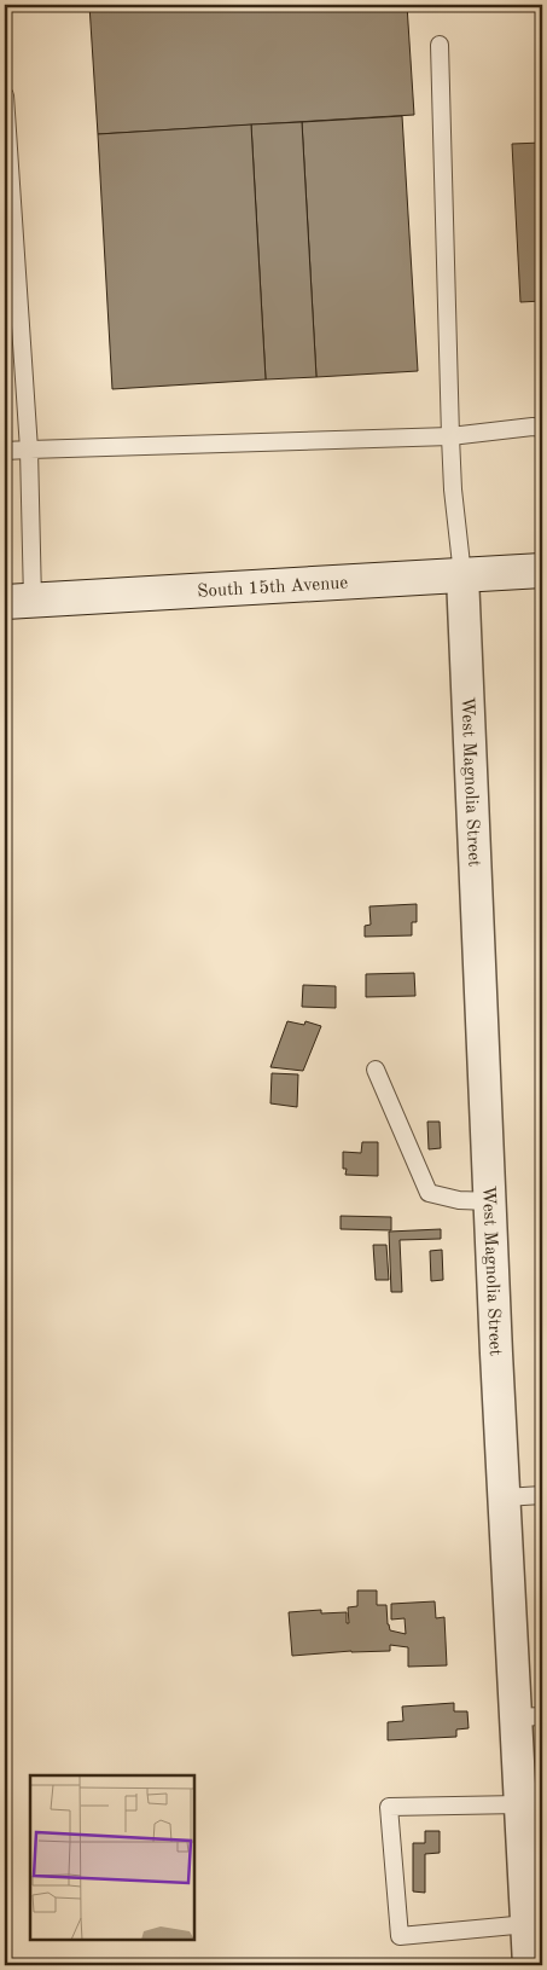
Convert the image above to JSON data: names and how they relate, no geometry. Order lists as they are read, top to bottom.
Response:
{
  "streets": {
    "main road": ["South 15th Avenue"],
    "street": ["West Magnolia Street"]
  },
  "crossings": [
    ["South 15th Avenue", "West Magnolia Street"]
  ]
}
